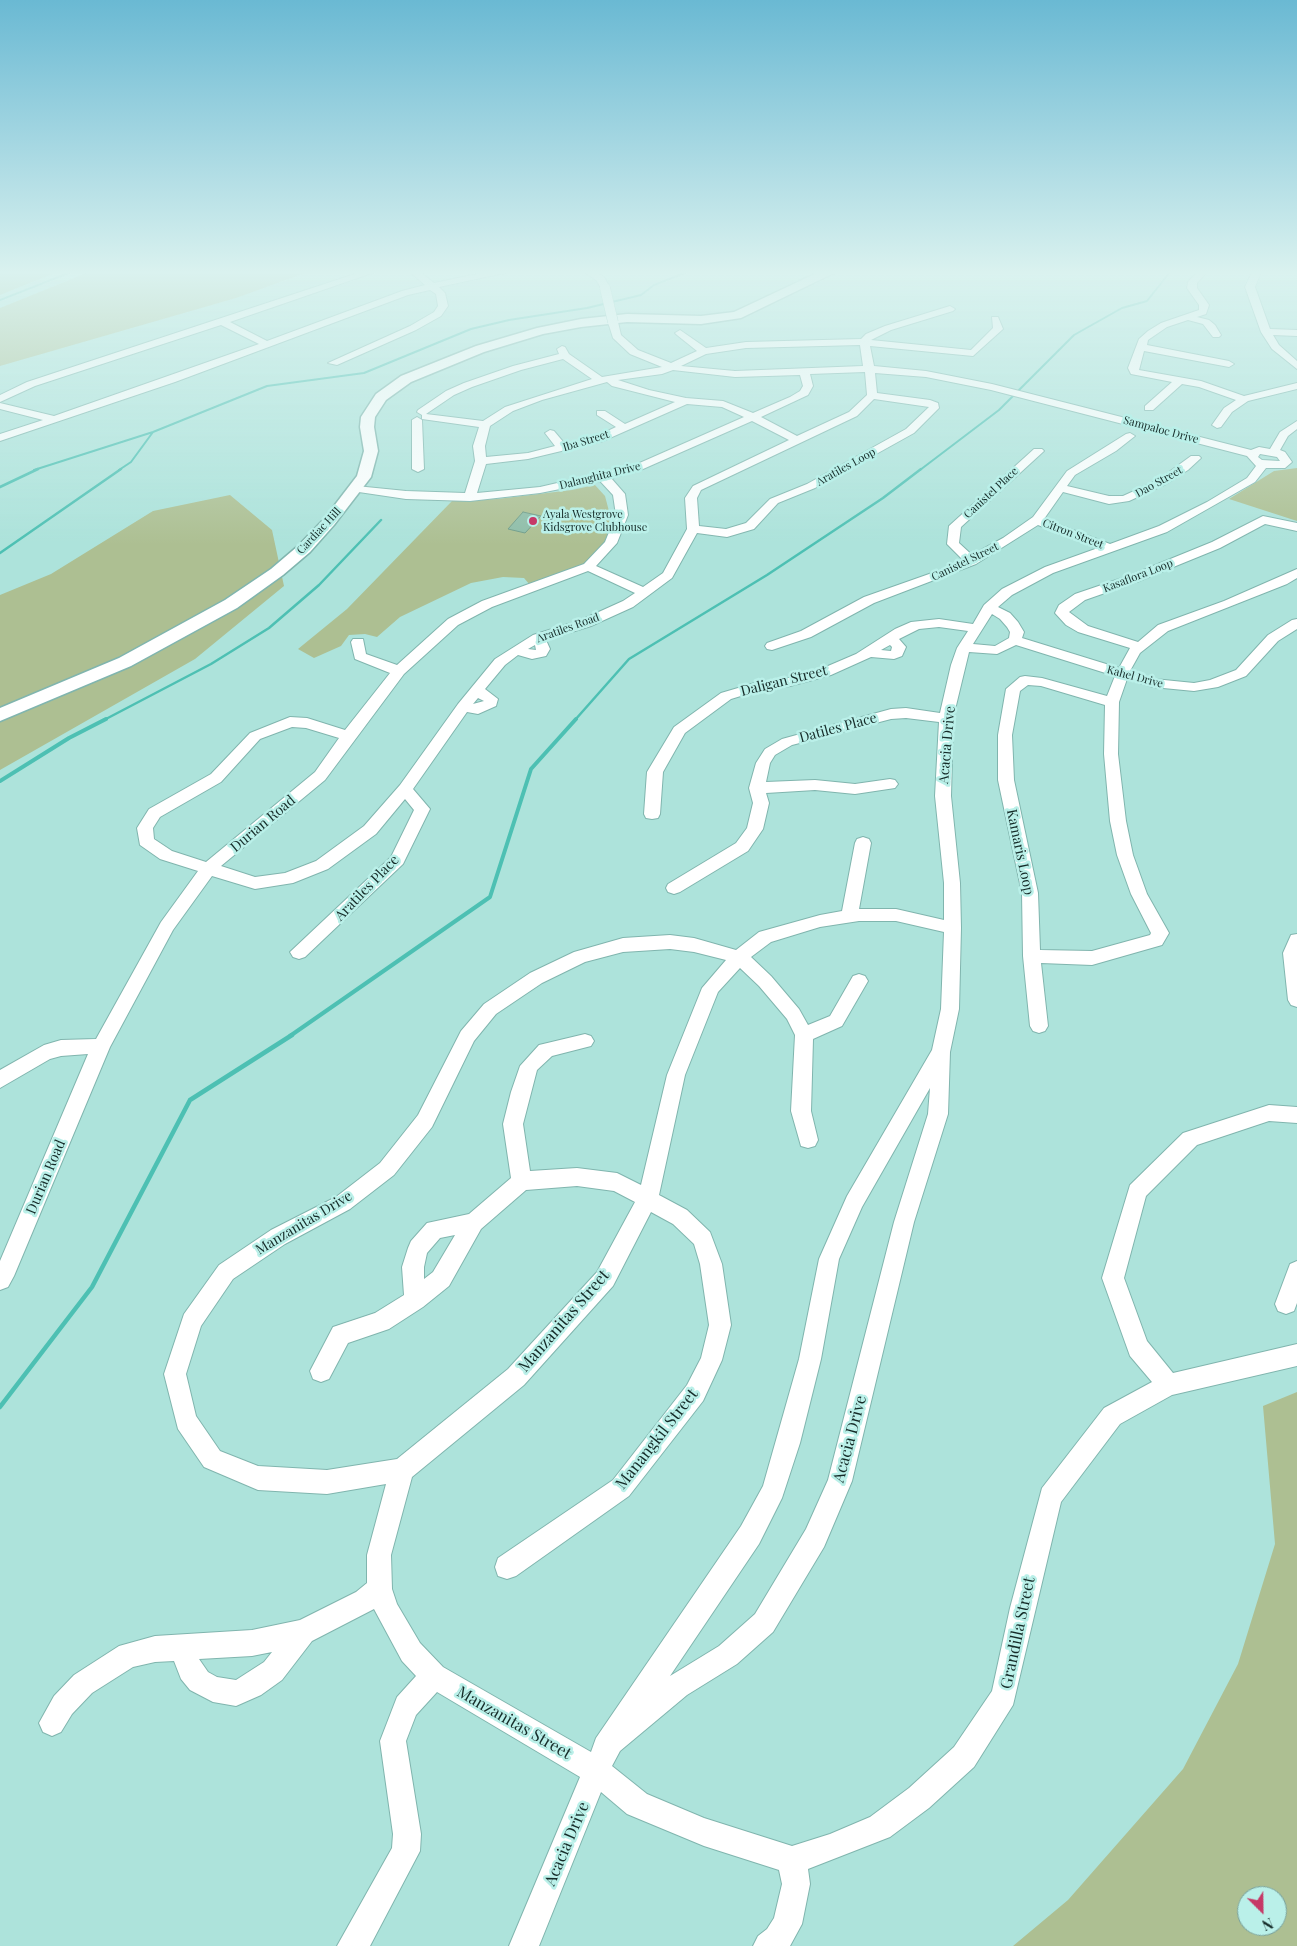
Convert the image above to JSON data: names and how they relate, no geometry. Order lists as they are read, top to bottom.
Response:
{
  "streets": {
    "main road": ["Cardiac Hill"],
    "street": [
      "Sampaloc Drive",
      "Iba Street",
      "Aratiles Loop",
      "Dalanghita Drive",
      "Dao Street",
      "Canistel Place",
      "Citron Street",
      "Canistel Street",
      "Kasaflora Loop",
      "Aratiles Road",
      "Kahel Drive",
      "Daligan Street",
      "Datiles Place",
      "Acacia Drive",
      "Durian Road",
      "Kamaris Loop",
      "Aratiles Place",
      "Manzanitas Drive",
      "Manzanitas Street",
      "Manangkil Street",
      "Grandilla Street"
    ]
  },
  "crossings": [
    ["Sampaloc Drive", "Dalanghita Drive"],
    ["Sampaloc Drive", "Acacia Drive"],
    ["Aratiles Loop", "Aratiles Road"],
    ["Dalanghita Drive", "Cardiac Hill"],
    ["Dalanghita Drive", "Durian Road"],
    ["Dao Street", "Canistel Street"],
    ["Canistel Place", "Canistel Street"],
    ["Citron Street", "Canistel Street"],
    ["Citron Street", "Acacia Drive"],
    ["Daligan Street", "Acacia Drive"],
    ["Datiles Place", "Acacia Drive"],
    ["Acacia Drive", "Manzanitas Street"],
    ["Manzanitas Drive", "Manzanitas Street"],
    ["Manzanitas Street", "Manangkil Street"]
  ],
  "places": ["Ayala Westgrove Kidsgrove Clubhouse"],
  "north": "bottom right"
}
